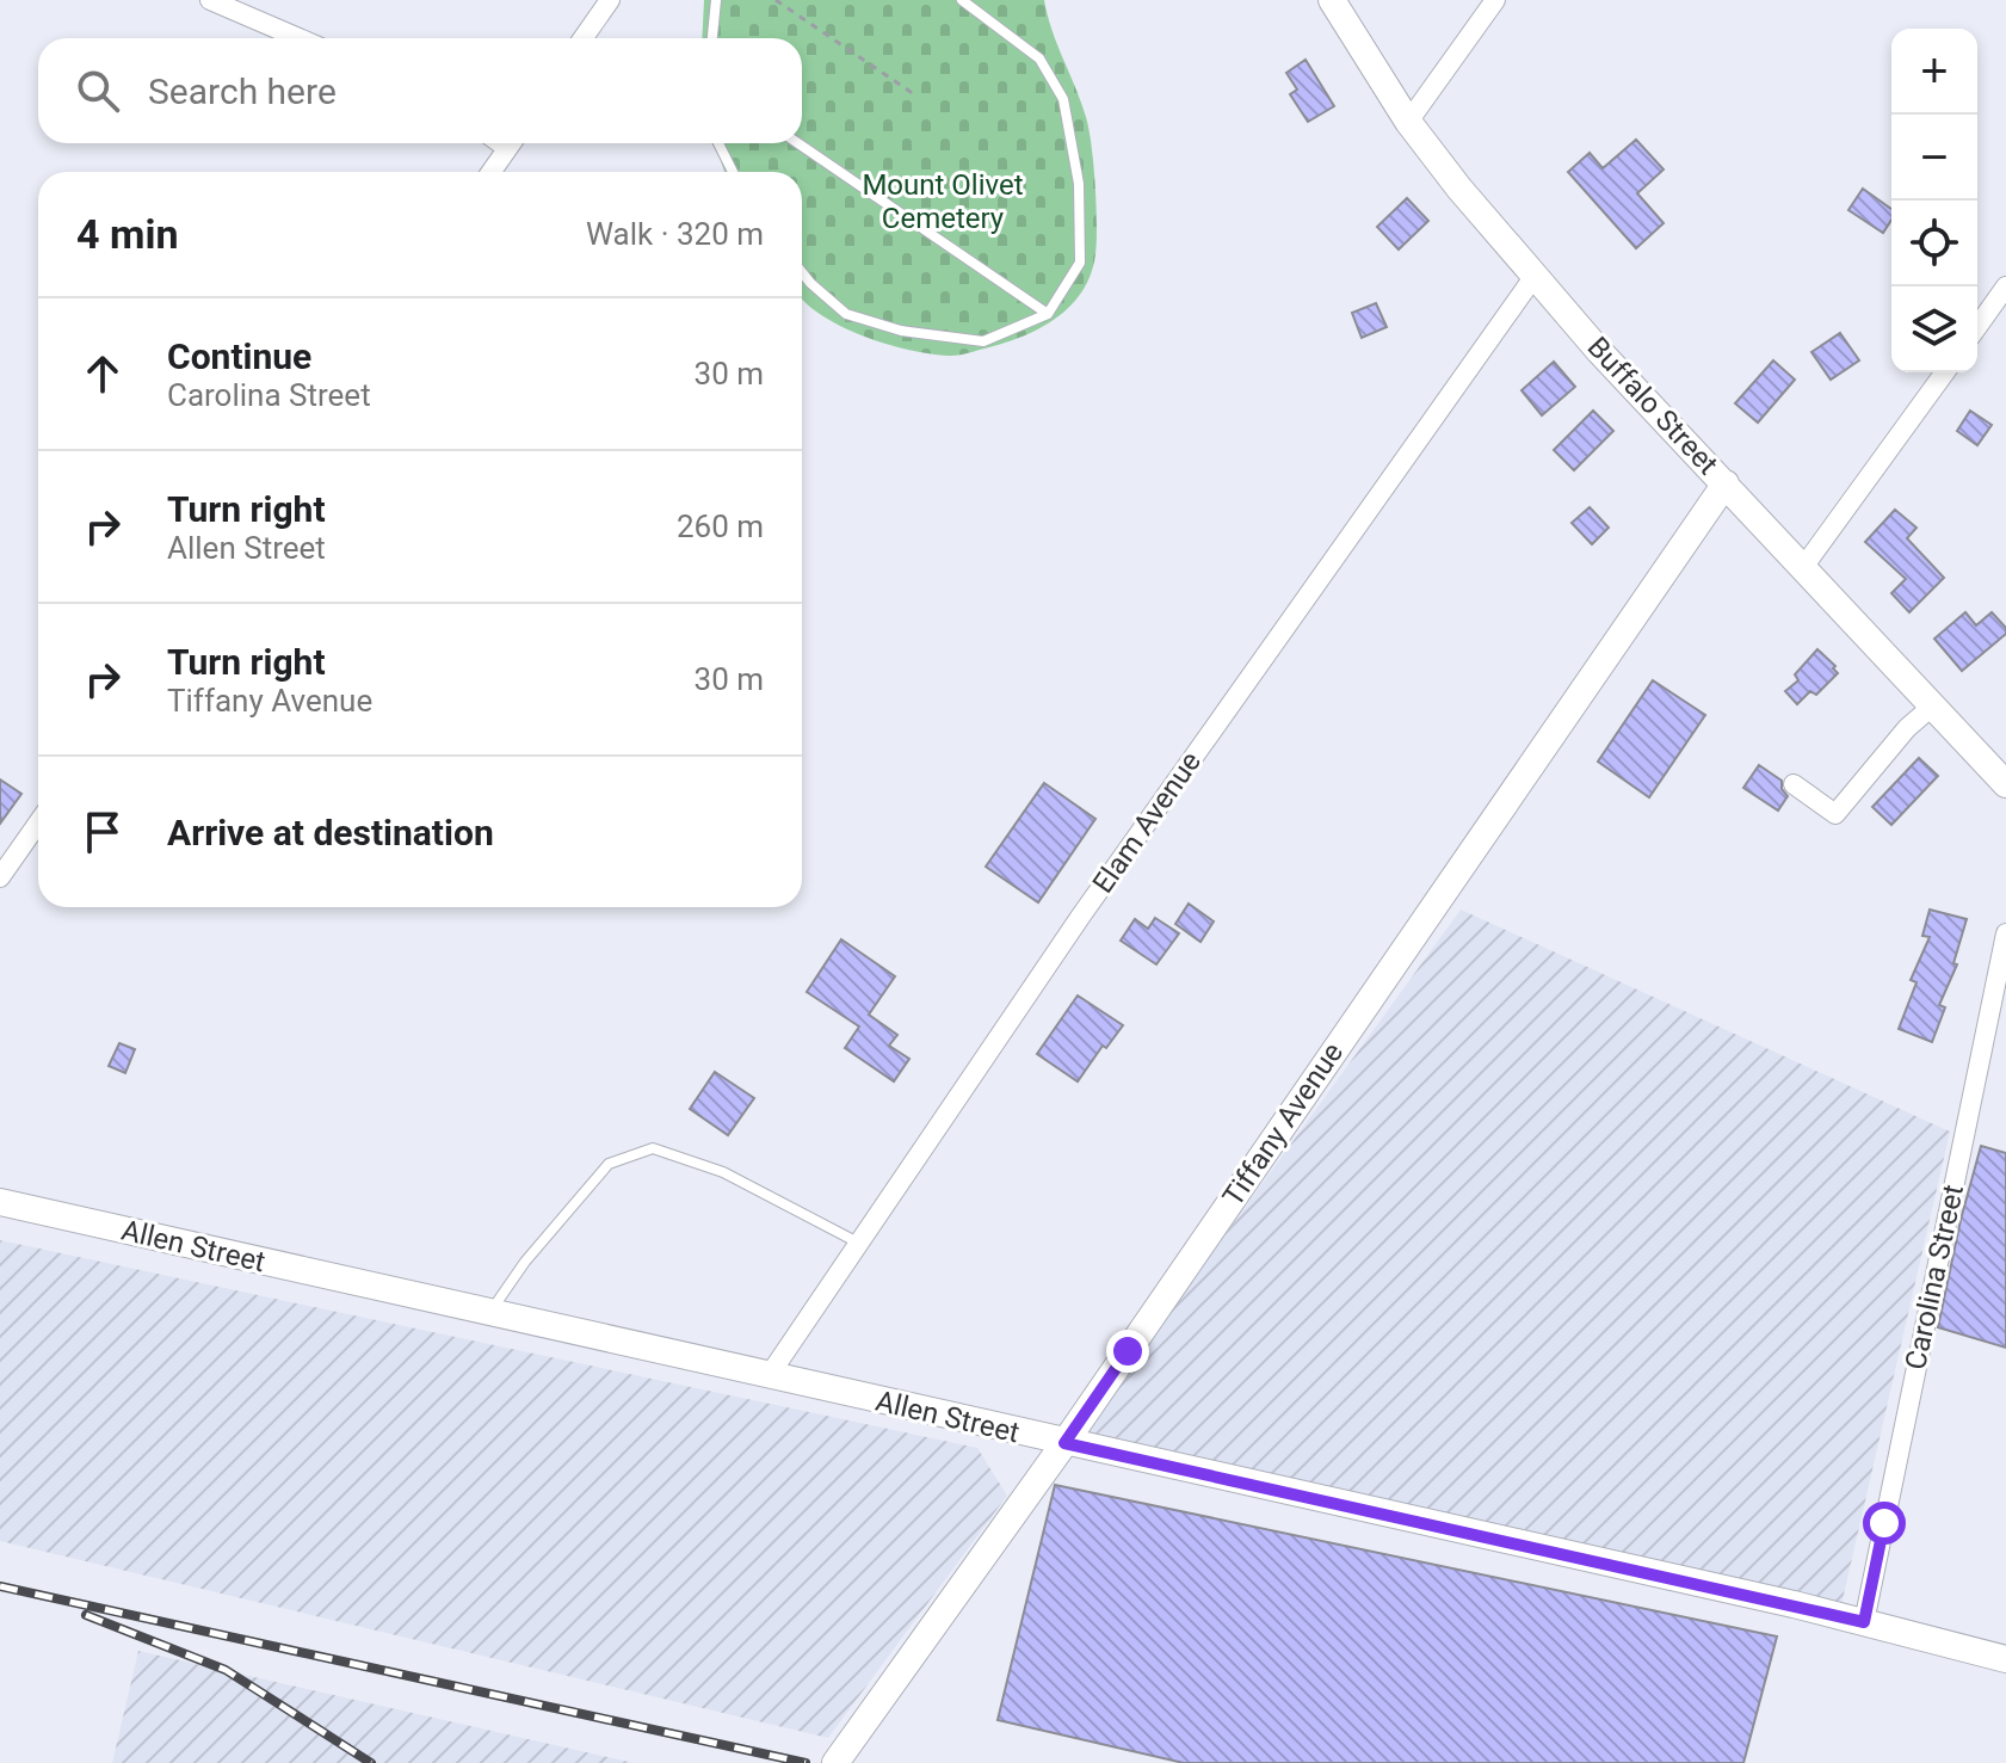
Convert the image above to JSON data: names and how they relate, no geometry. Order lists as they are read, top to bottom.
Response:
{
  "streets": {
    "street": [
      "Buffalo Street",
      "Elam Avenue",
      "Tiffany Avenue",
      "Allen Street",
      "Carolina Street"
    ]
  },
  "crossings": [
    ["Buffalo Street", "Elam Avenue"],
    ["Buffalo Street", "Tiffany Avenue"],
    ["Elam Avenue", "Allen Street"],
    ["Tiffany Avenue", "Allen Street"],
    ["Allen Street", "Carolina Street"]
  ],
  "parks": ["Mount Olivet Cemetery"],
  "page": {
    "map_buttons": ["+", "−"],
    "search": "Search here",
    "heading": ["4 min", "Walk · 320 m"],
    "list": [
      ["Continue", "Carolina Street", "30 m"],
      ["Turn right", "Allen Street", "260 m"],
      ["Turn right", "Tiffany Avenue", "30 m"],
      "Arrive at destination"
    ]
  }
}
